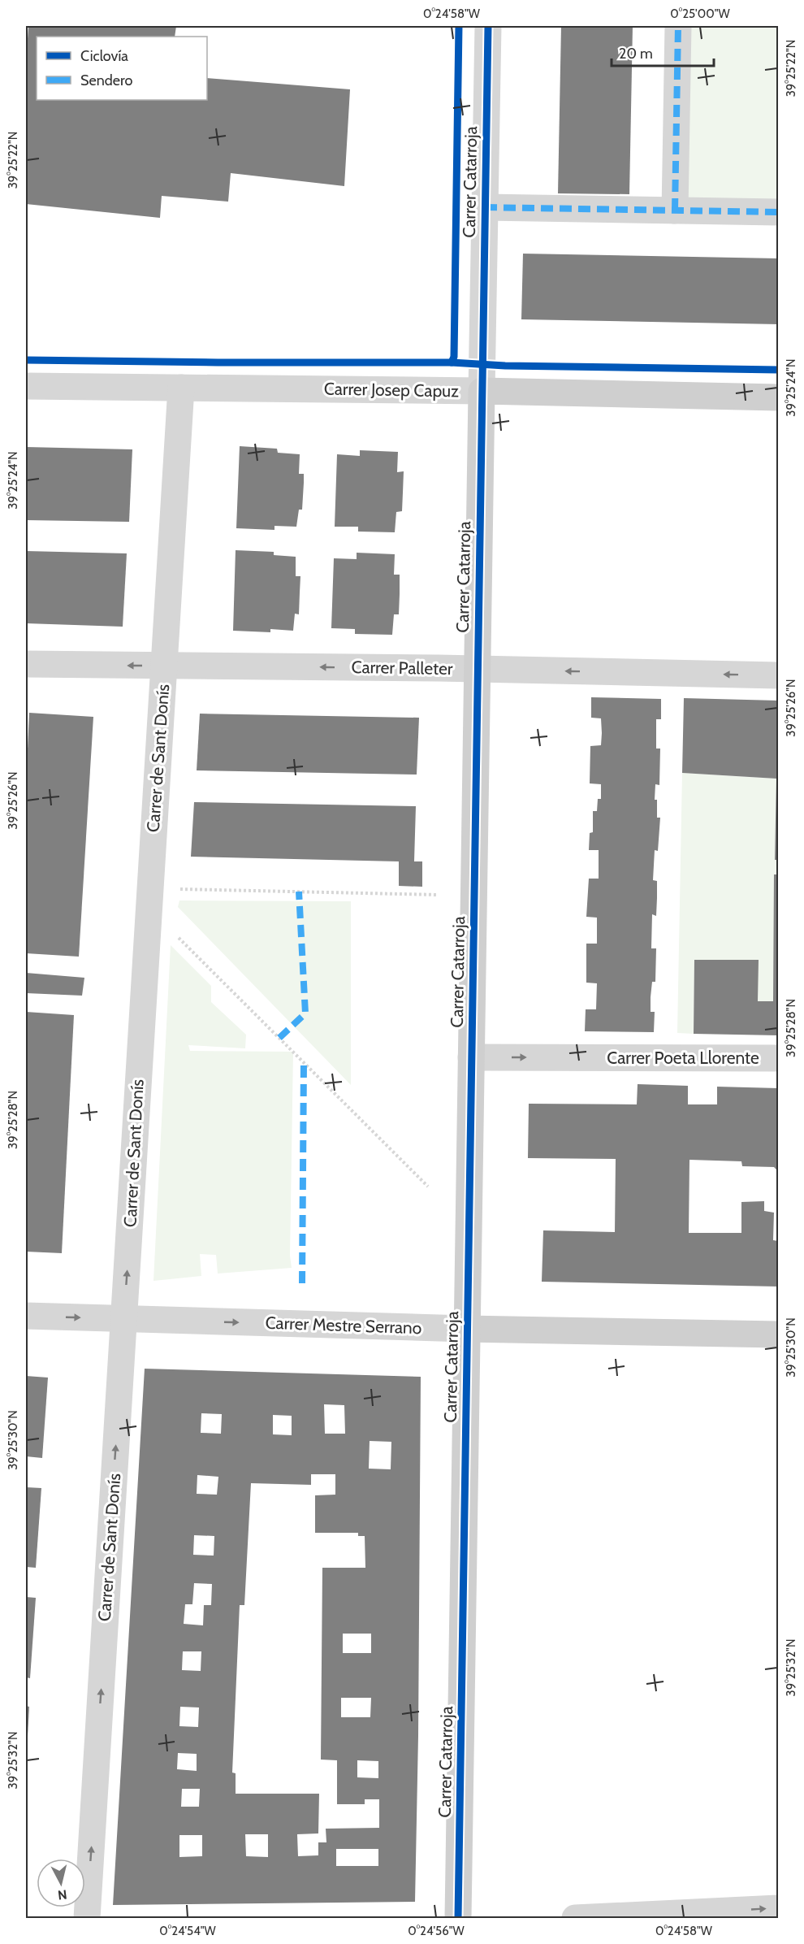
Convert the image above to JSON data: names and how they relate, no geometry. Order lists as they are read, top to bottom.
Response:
{
  "streets": {
    "street": [
      "Carrer Catarroja",
      "Carrer Josep Capuz",
      "Carrer Palleter",
      "Carrer de Sant Donís",
      "Carrer Poeta Llorente",
      "Carrer Mestre Serrano"
    ]
  },
  "crossings": [
    ["Carrer Catarroja", "Carrer Josep Capuz"],
    ["Carrer Catarroja", "Carrer Palleter"],
    ["Carrer Catarroja", "Carrer Poeta Llorente"],
    ["Carrer Catarroja", "Carrer Mestre Serrano"],
    ["Carrer Josep Capuz", "Carrer de Sant Donís"],
    ["Carrer Palleter", "Carrer de Sant Donís"],
    ["Carrer de Sant Donís", "Carrer Mestre Serrano"]
  ],
  "one_way": [
    "Carrer Palleter",
    "Carrer de Sant Donís",
    "Carrer Poeta Llorente",
    "Carrer Mestre Serrano"
  ],
  "legend": ["Ciclovía", "Sendero"],
  "scale_bar": "20 m",
  "north": "bottom",
  "coordinates": [
    "0°24'58\"W",
    "0°25'00\"W",
    "39°25'22\"N",
    "39°25'24\"N",
    "39°25'26\"N",
    "39°25'28\"N",
    "39°25'30\"N",
    "39°25'32\"N",
    "0°24'54\"W",
    "0°24'56\"W"
  ]
}
